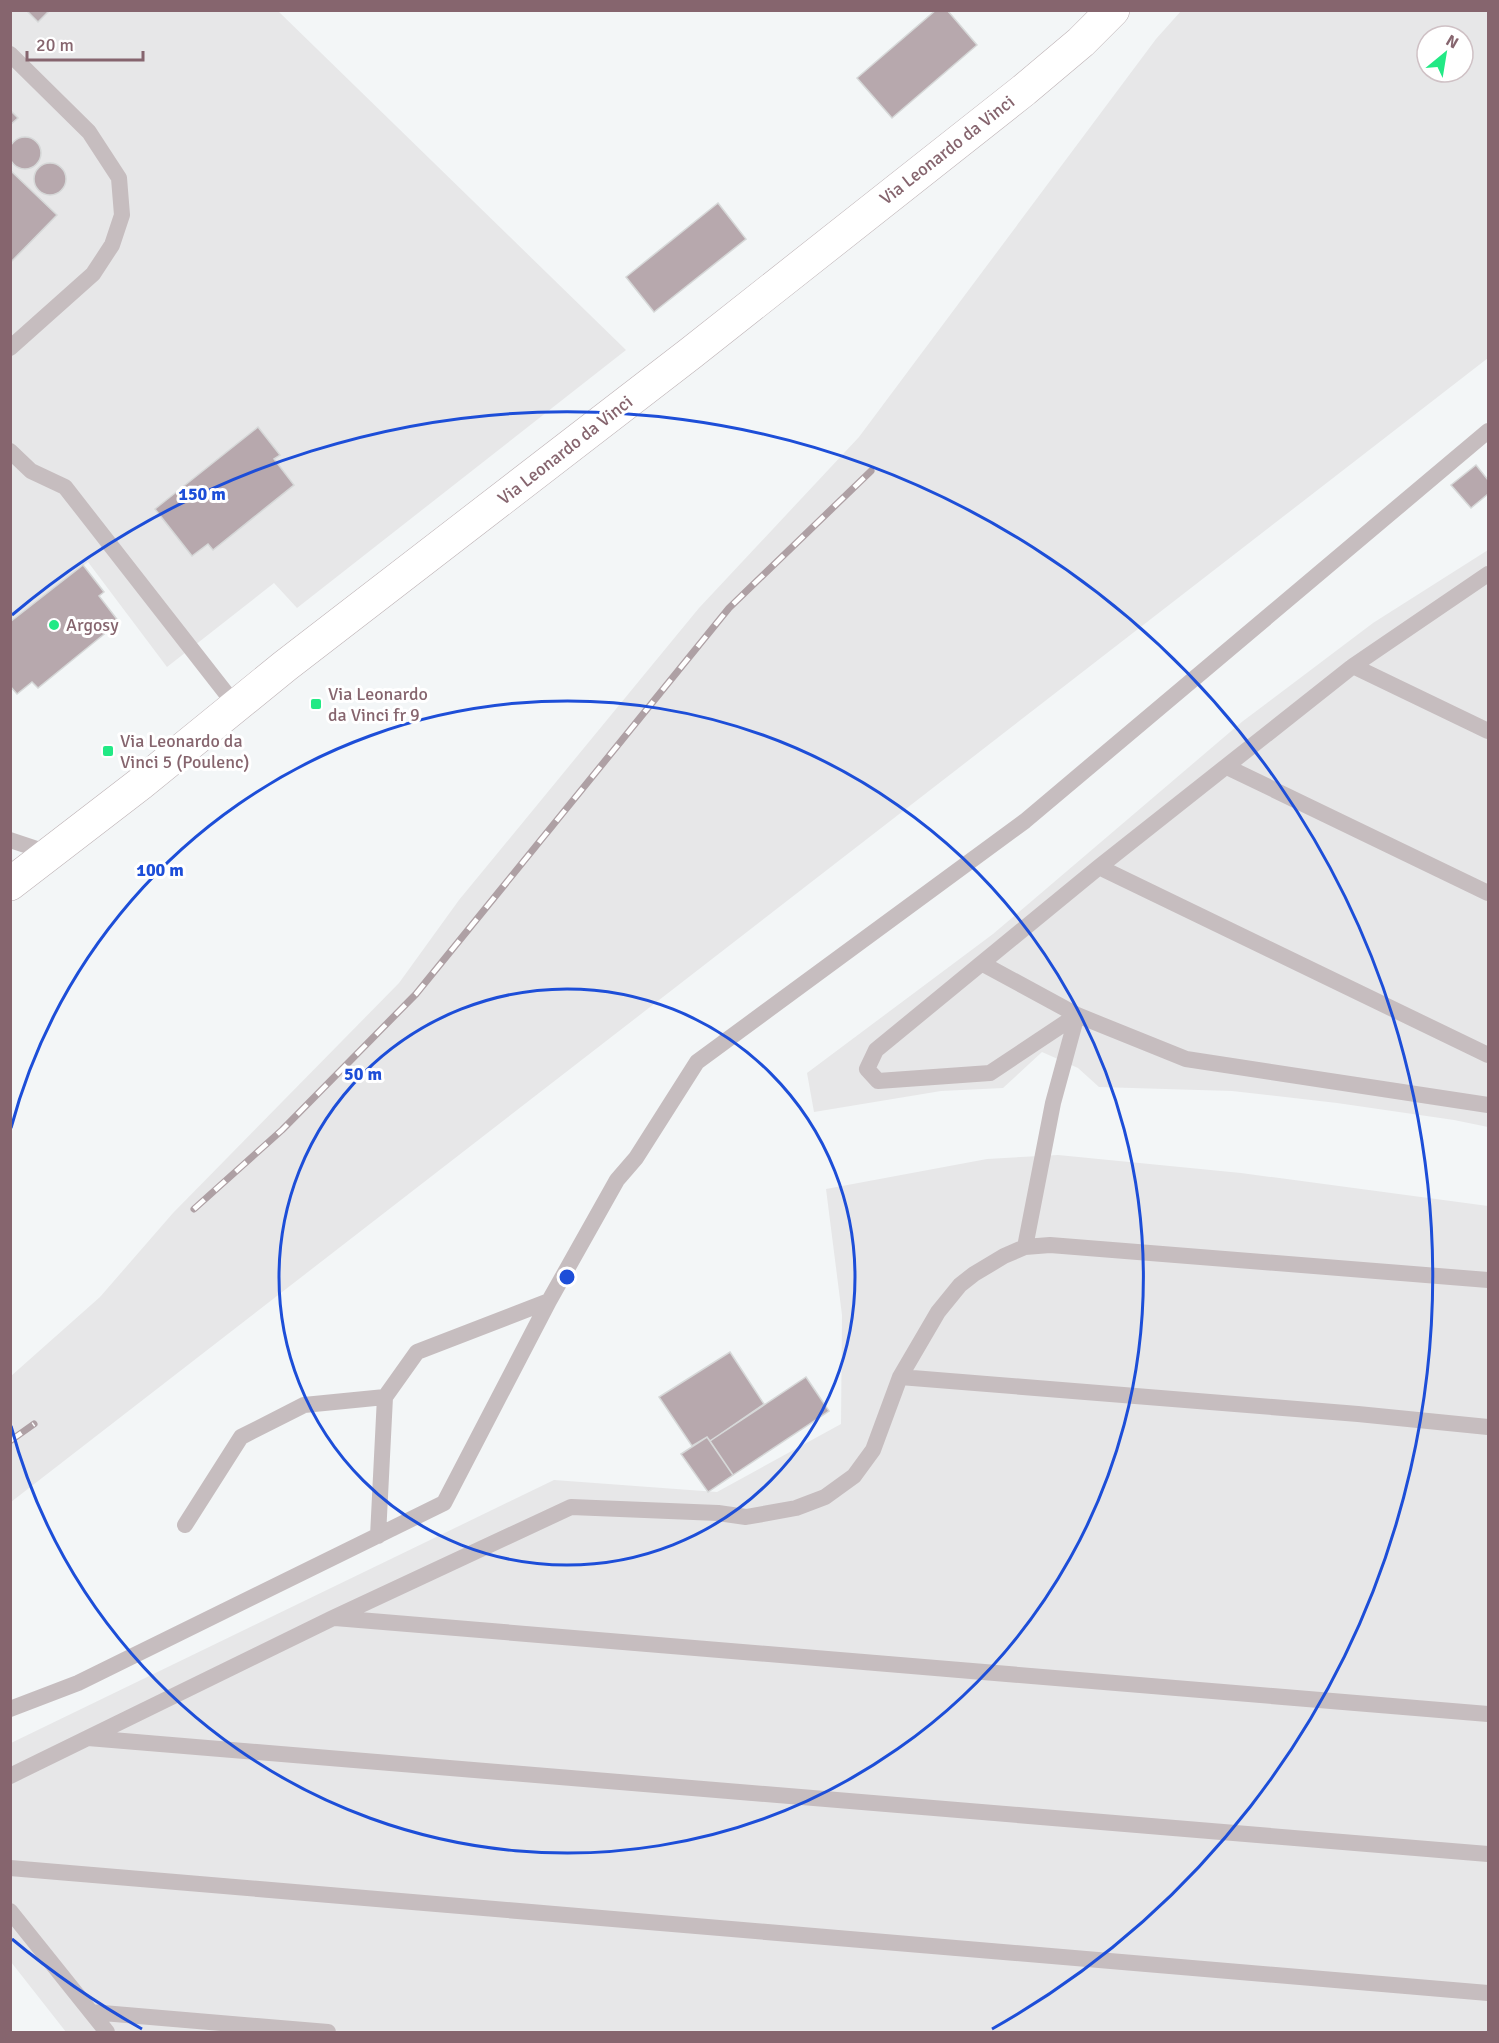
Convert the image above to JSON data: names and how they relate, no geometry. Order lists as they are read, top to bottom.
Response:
{
  "streets": {
    "main road": ["Via Leonardo da Vinci"]
  },
  "places": {
    "other": ["Argosy"],
    "transit": ["Via Leonardo da Vinci fr 9", "Via Leonardo da Vinci 5 (Poulenc)"]
  },
  "scale_bar": "20 m",
  "north": "top right",
  "rings": ["150 m", "100 m", "50 m"]
}
